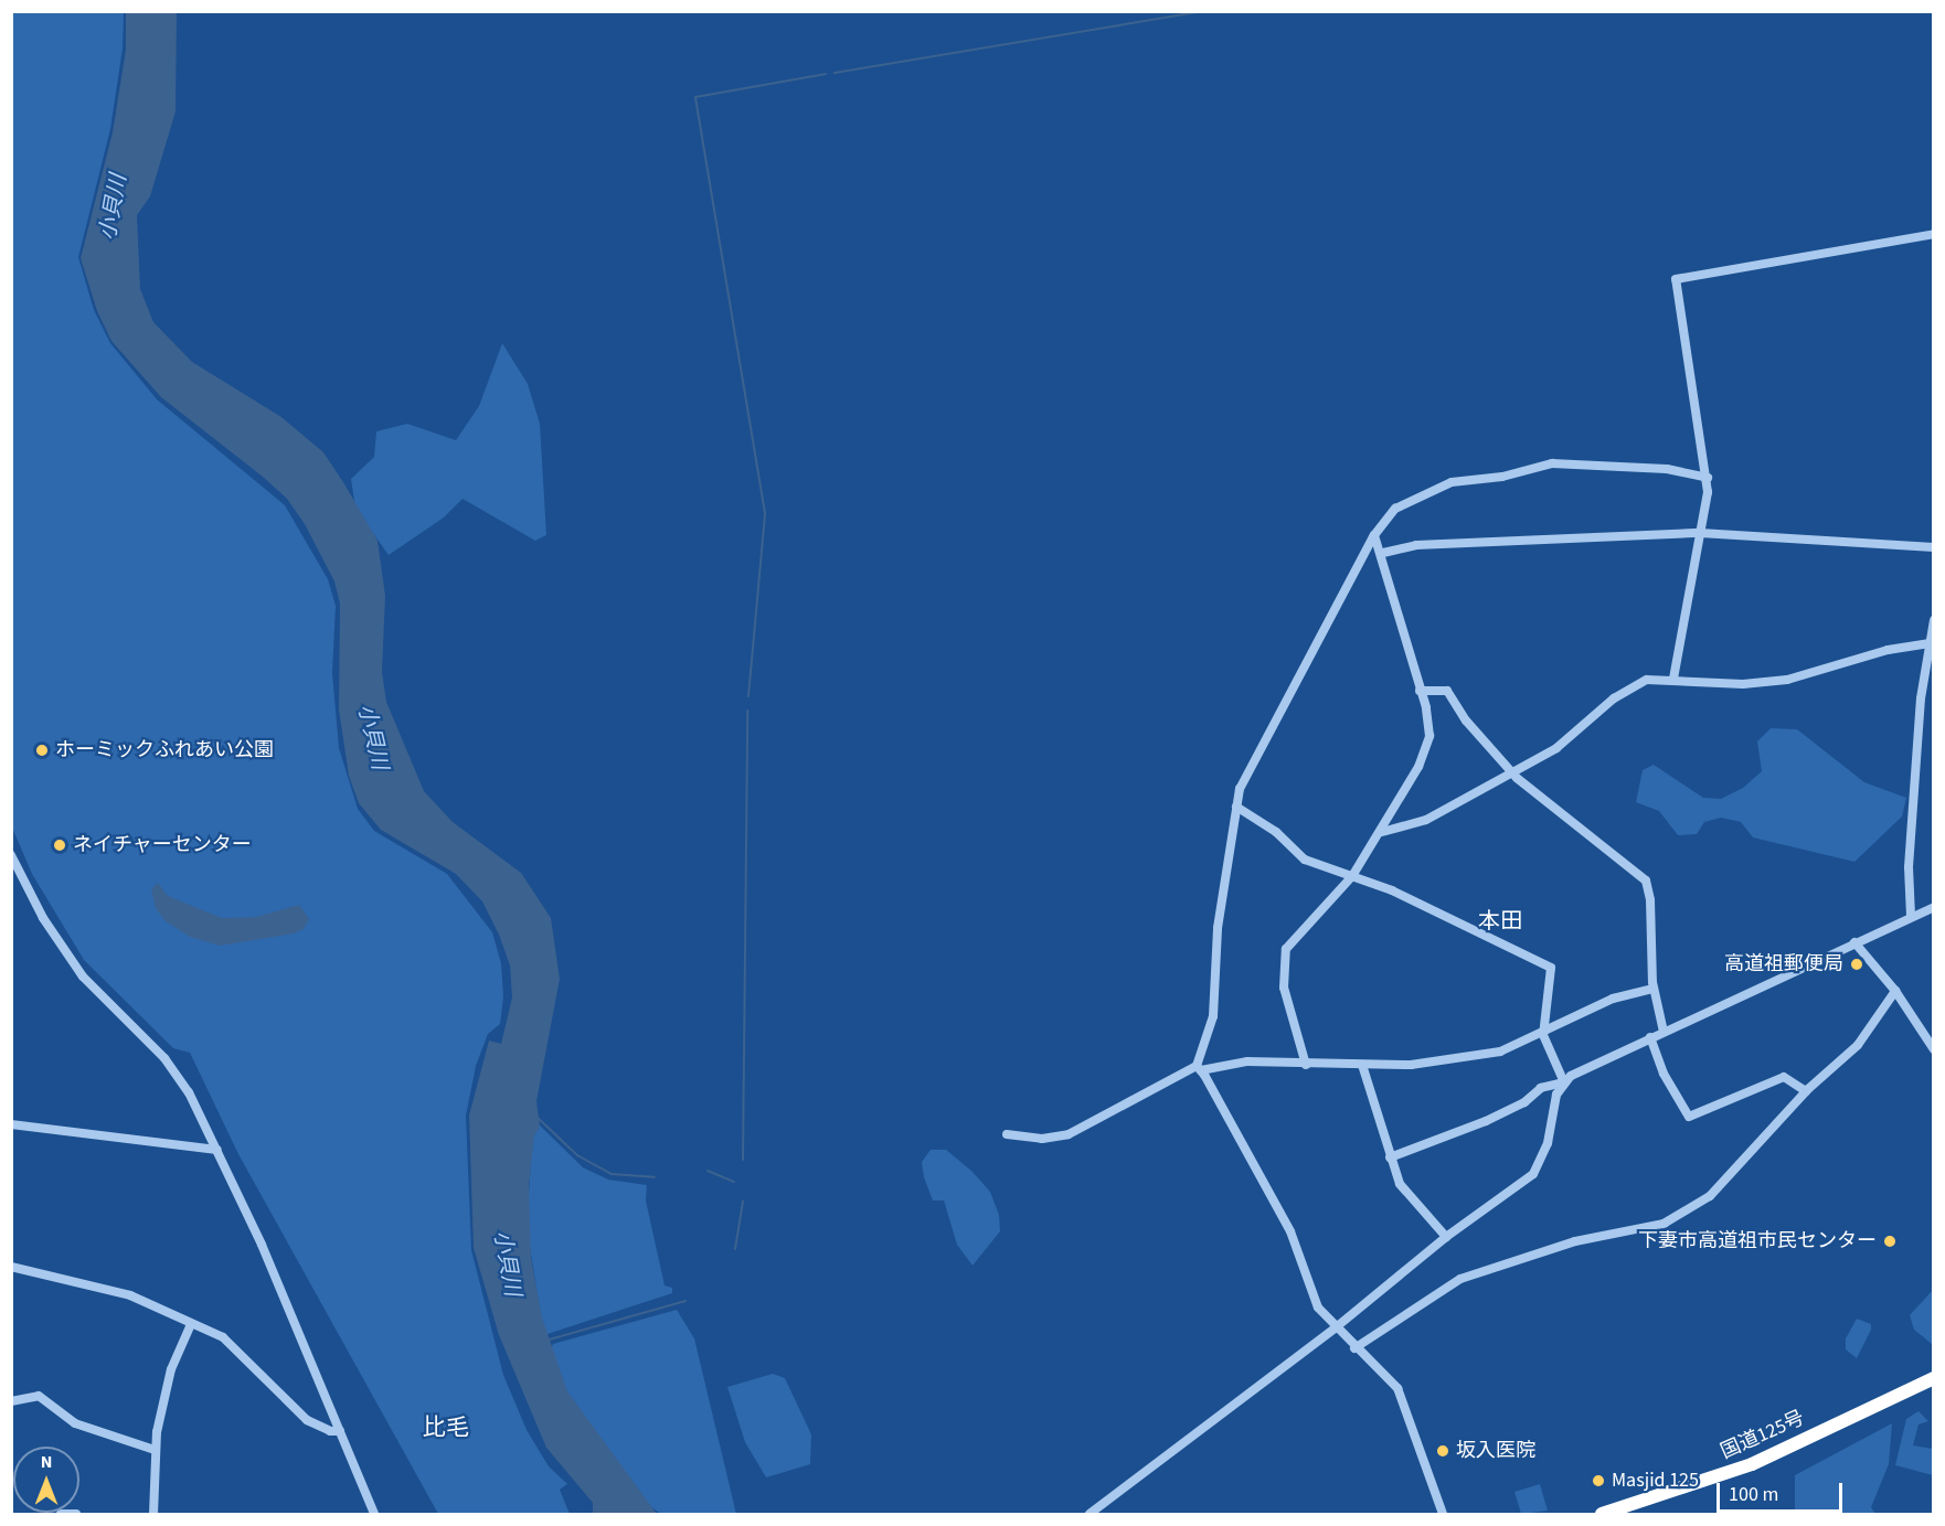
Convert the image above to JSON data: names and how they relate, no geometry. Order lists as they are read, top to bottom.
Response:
{
  "streets": {
    "highway": ["国道125号"]
  },
  "districts": ["本田", "比毛"],
  "water": ["小貝川"],
  "places": [
    "ホーミックふれあい公園",
    "ネイチャーセンター",
    "高道祖郵便局",
    "下妻市高道祖市民センター",
    "坂入医院",
    "Masjid 125"
  ],
  "scale_bar": "100 m",
  "north": "top"
}
